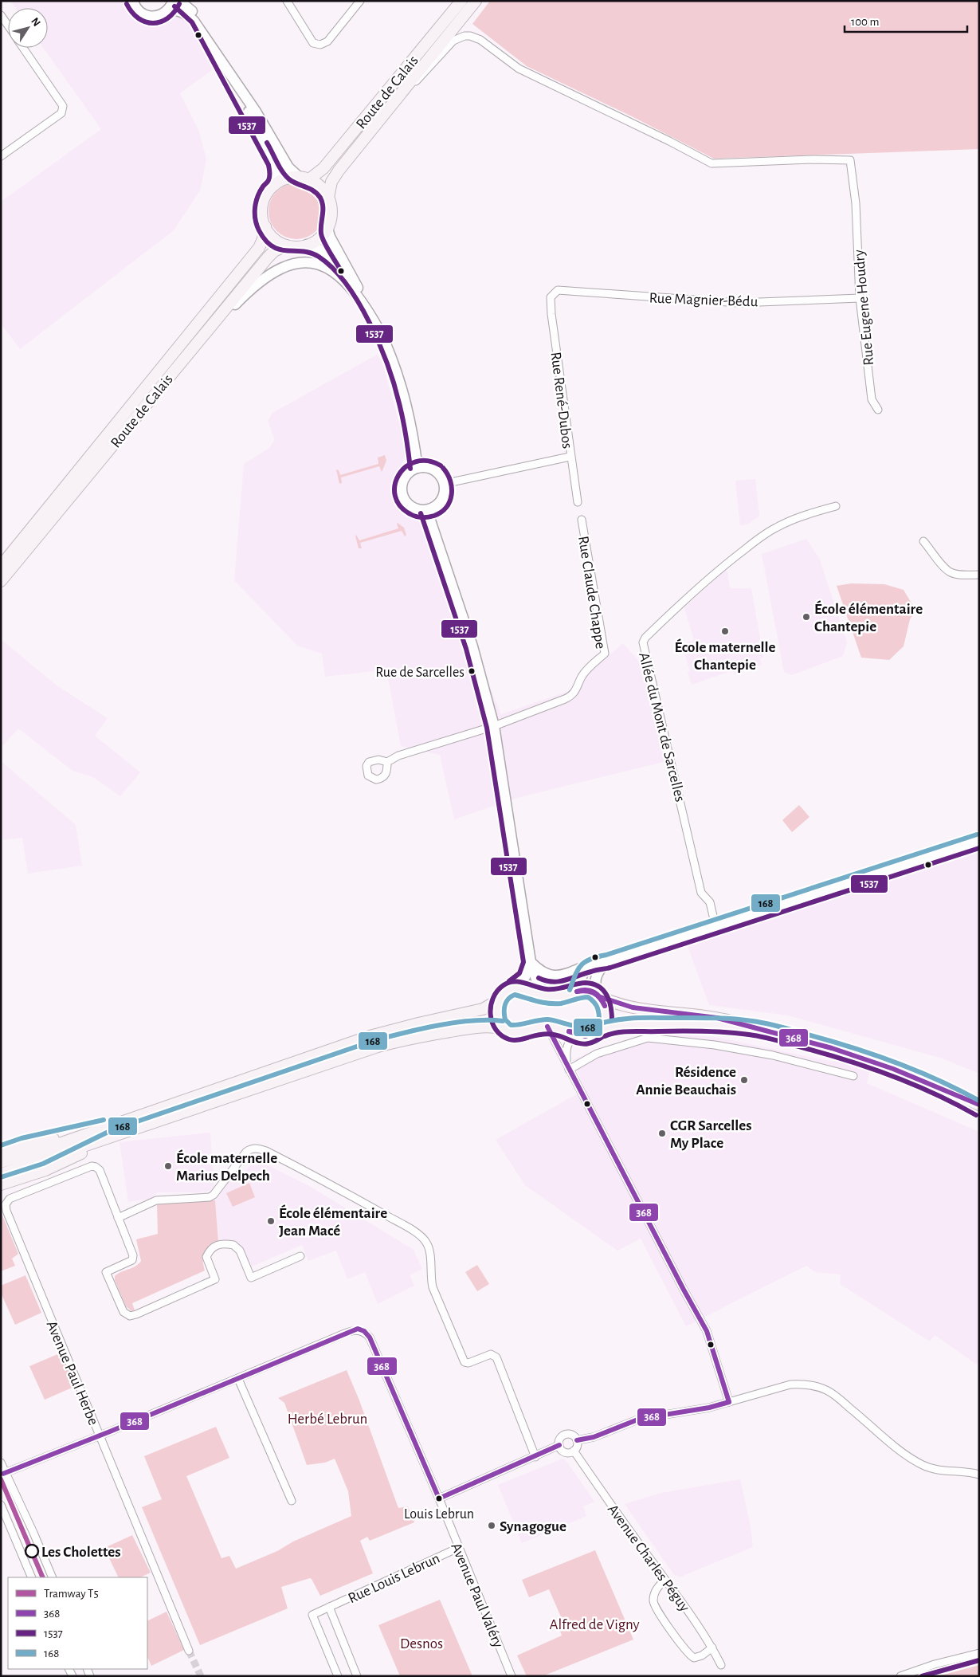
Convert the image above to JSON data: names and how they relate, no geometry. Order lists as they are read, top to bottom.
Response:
{
  "streets": {
    "main road": ["Route de Calais"],
    "street": [
      "Rue Magnier-Bédu",
      "Rue Eugene Houdry",
      "Rue René-Dubos",
      "Rue Claude Chappe",
      "Allée du Mont de Sarcelles",
      "Avenue Paul Herbe",
      "Avenue Charles Péguy",
      "Rue Louis Lebrun",
      "Avenue Paul Valéry"
    ]
  },
  "crossings": [
    ["Route de Calais", "Rue Eugene Houdry"],
    ["Rue Magnier-Bédu", "Rue Eugene Houdry"],
    ["Rue Magnier-Bédu", "Rue René-Dubos"],
    ["Rue Louis Lebrun", "Avenue Paul Valéry"]
  ],
  "parks": ["Herbé Lebrun", "Alfred de Vigny", "Desnos"],
  "places": [
    "École élémentaire Chantepie",
    "École maternelle Chantepie",
    "Rue de Sarcelles",
    "Résidence Annie Beauchais",
    "CGR Sarcelles My Place",
    "École maternelle Marius Delpech",
    "École élémentaire Jean Macé",
    "Louis Lebrun",
    "Synagogue",
    "Les Cholettes"
  ],
  "lines": [
    "transit line 1537",
    "transit line 168",
    "transit line 368",
    "tram line T5"
  ],
  "legend": [
    "Tramway T5",
    "368",
    "1537",
    "168"
  ],
  "scale_bar": "100 m",
  "north": "top right"
}
